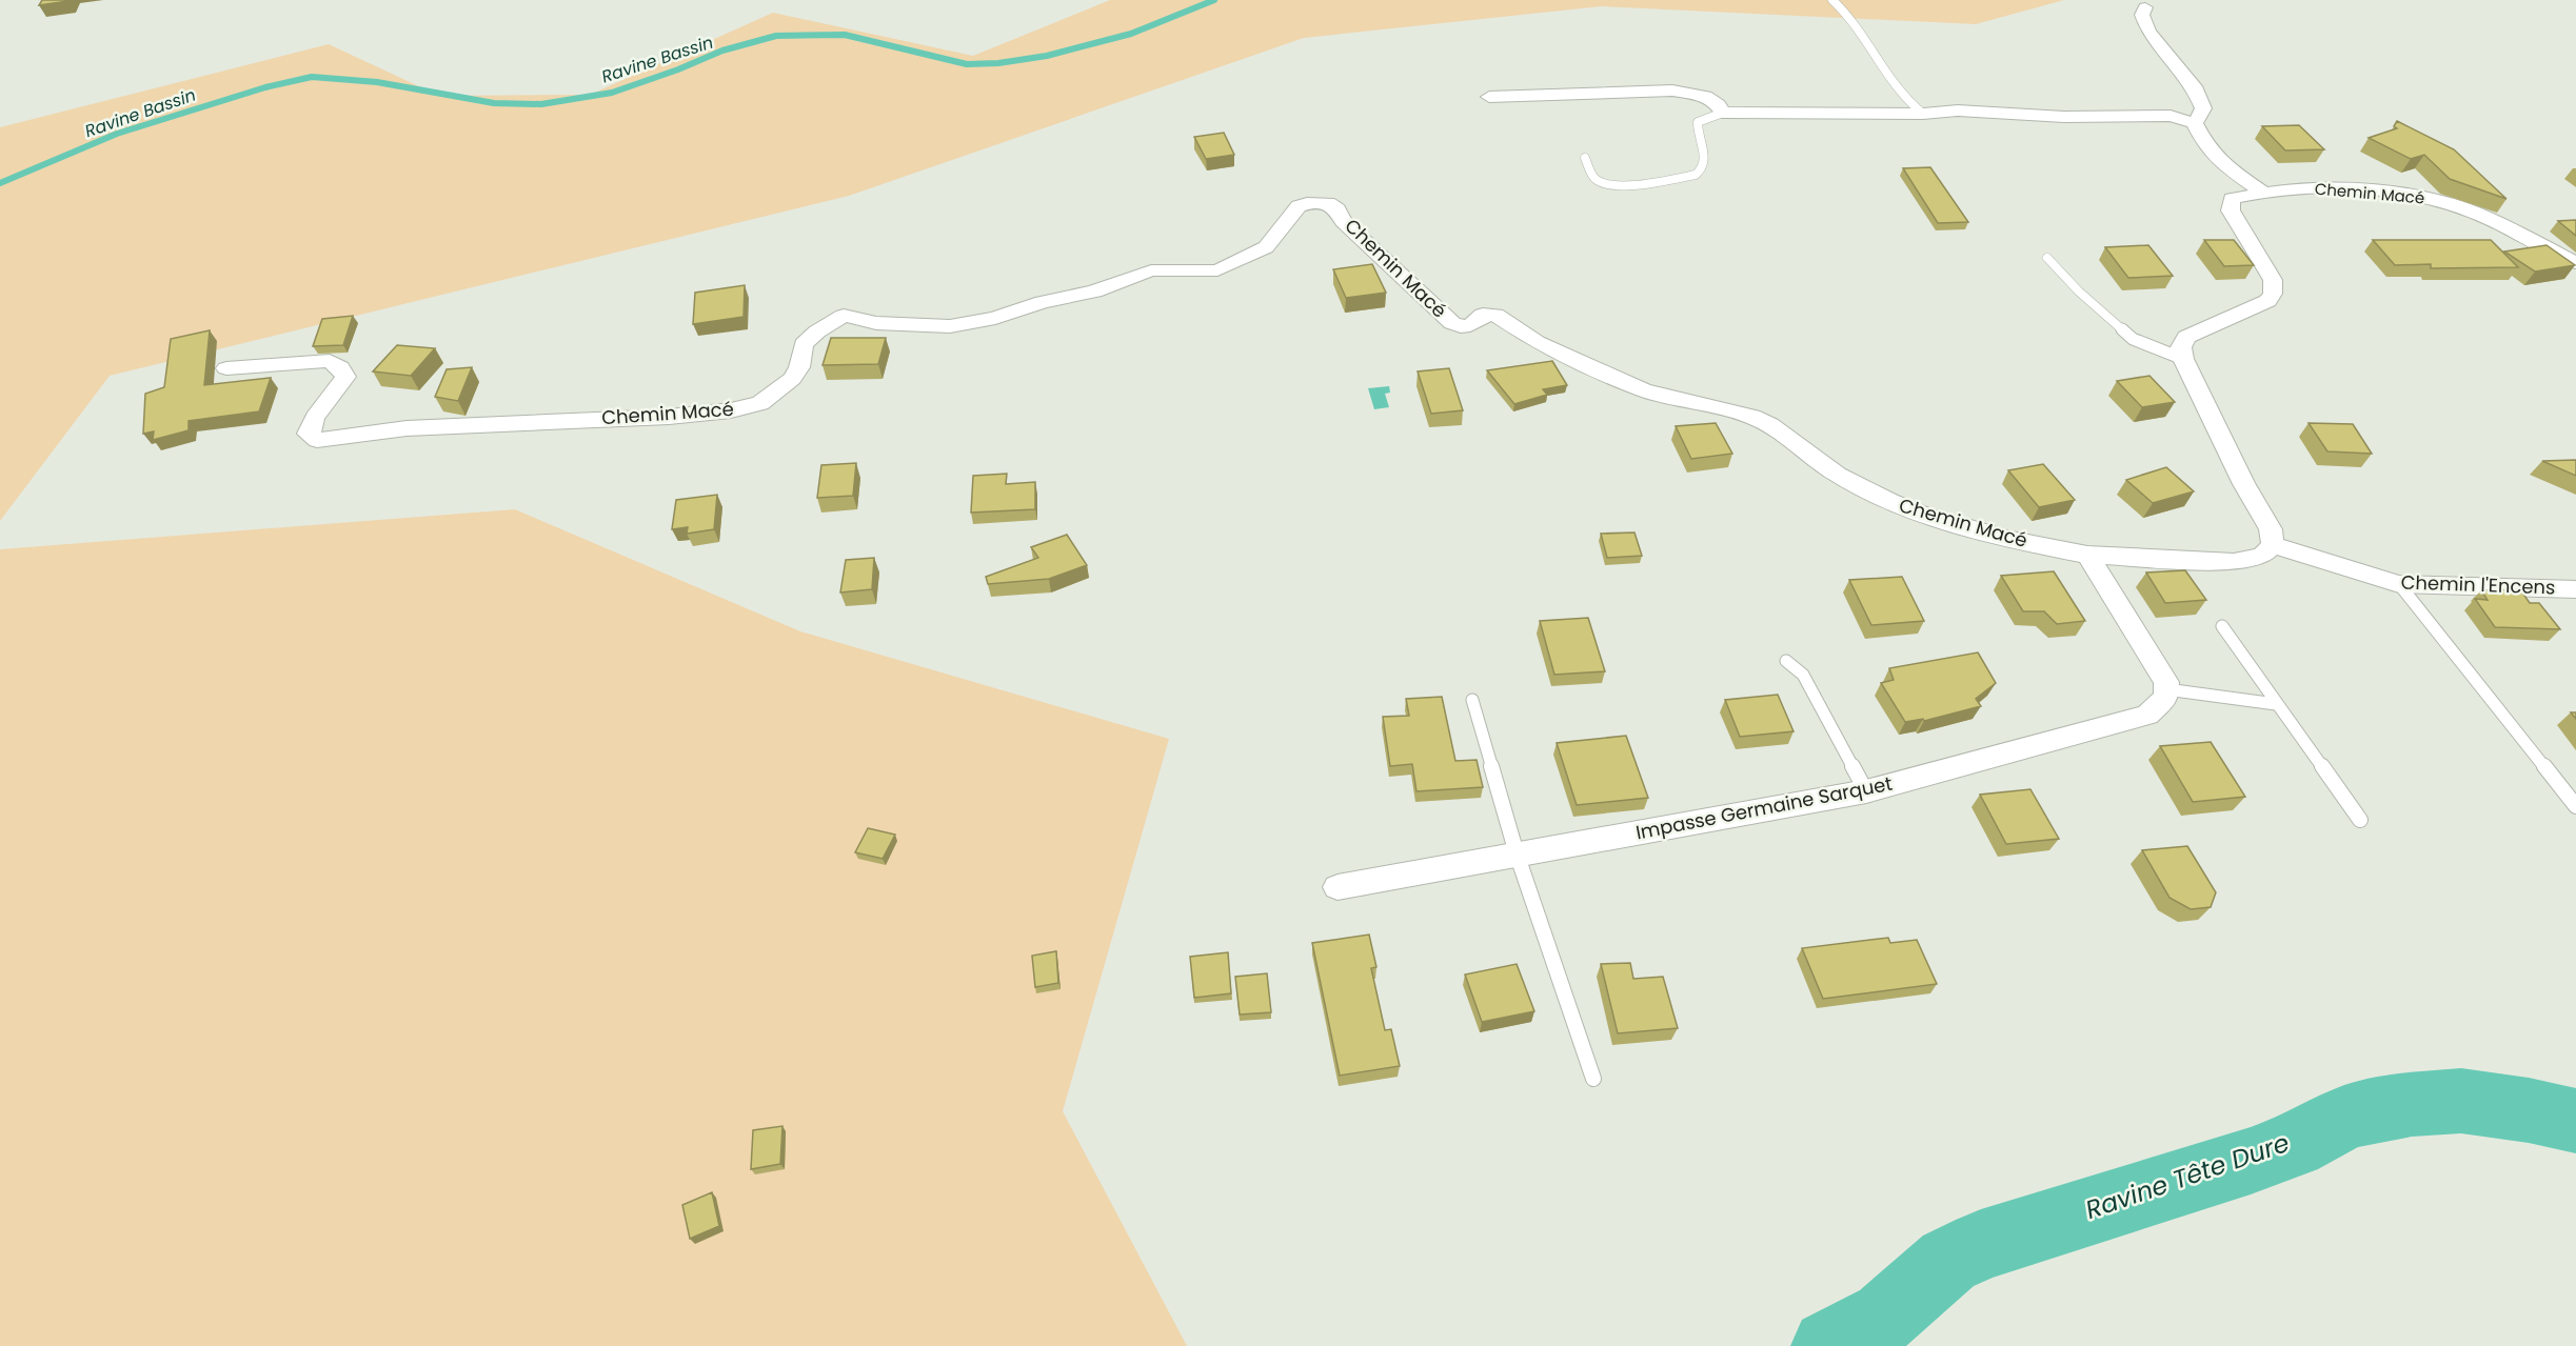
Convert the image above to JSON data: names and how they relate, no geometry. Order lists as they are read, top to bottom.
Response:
{
  "streets": {
    "street": ["Chemin Macé", "Chemin l'Encens", "Impasse Germaine Sarquet"]
  },
  "crossings": [
    ["Chemin Macé", "Chemin l'Encens"]
  ],
  "water": ["Ravine Bassin", "Ravine Tête Dure"]
}
